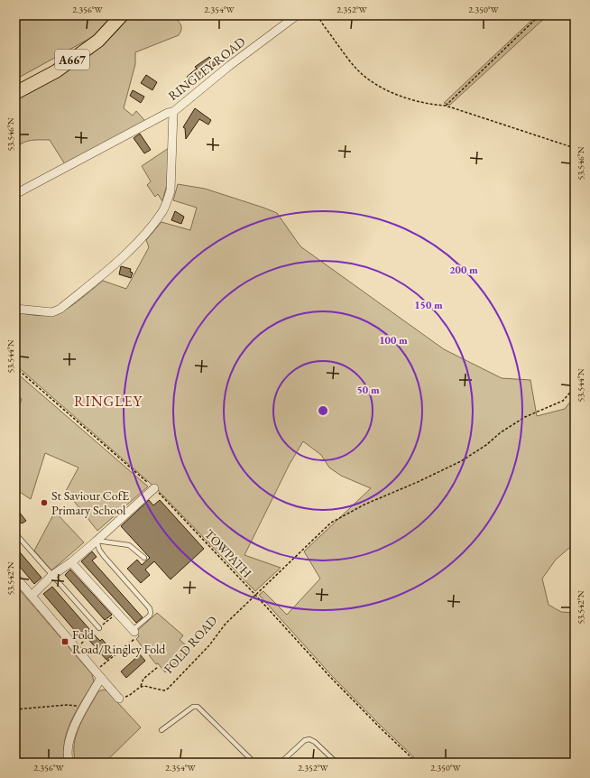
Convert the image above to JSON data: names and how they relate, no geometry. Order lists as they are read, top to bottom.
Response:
{
  "streets": {
    "main road": ["A667"],
    "street": ["RINGLEY ROAD"],
    "path": ["TOWPATH", "FOLD ROAD"]
  },
  "crossings": [
    ["TOWPATH", "FOLD ROAD"]
  ],
  "districts": ["RINGLEY"],
  "places": {
    "other": ["St Saviour CofE Primary School"],
    "transit": ["Fold Road/Ringley Fold"]
  },
  "coordinates": [
    "2.356°W",
    "2.354°W",
    "2.352°W",
    "2.350°W",
    "53.546°N",
    "53.544°N",
    "53.542°N"
  ],
  "rings": [
    "200 m",
    "150 m",
    "100 m",
    "50 m"
  ]
}
